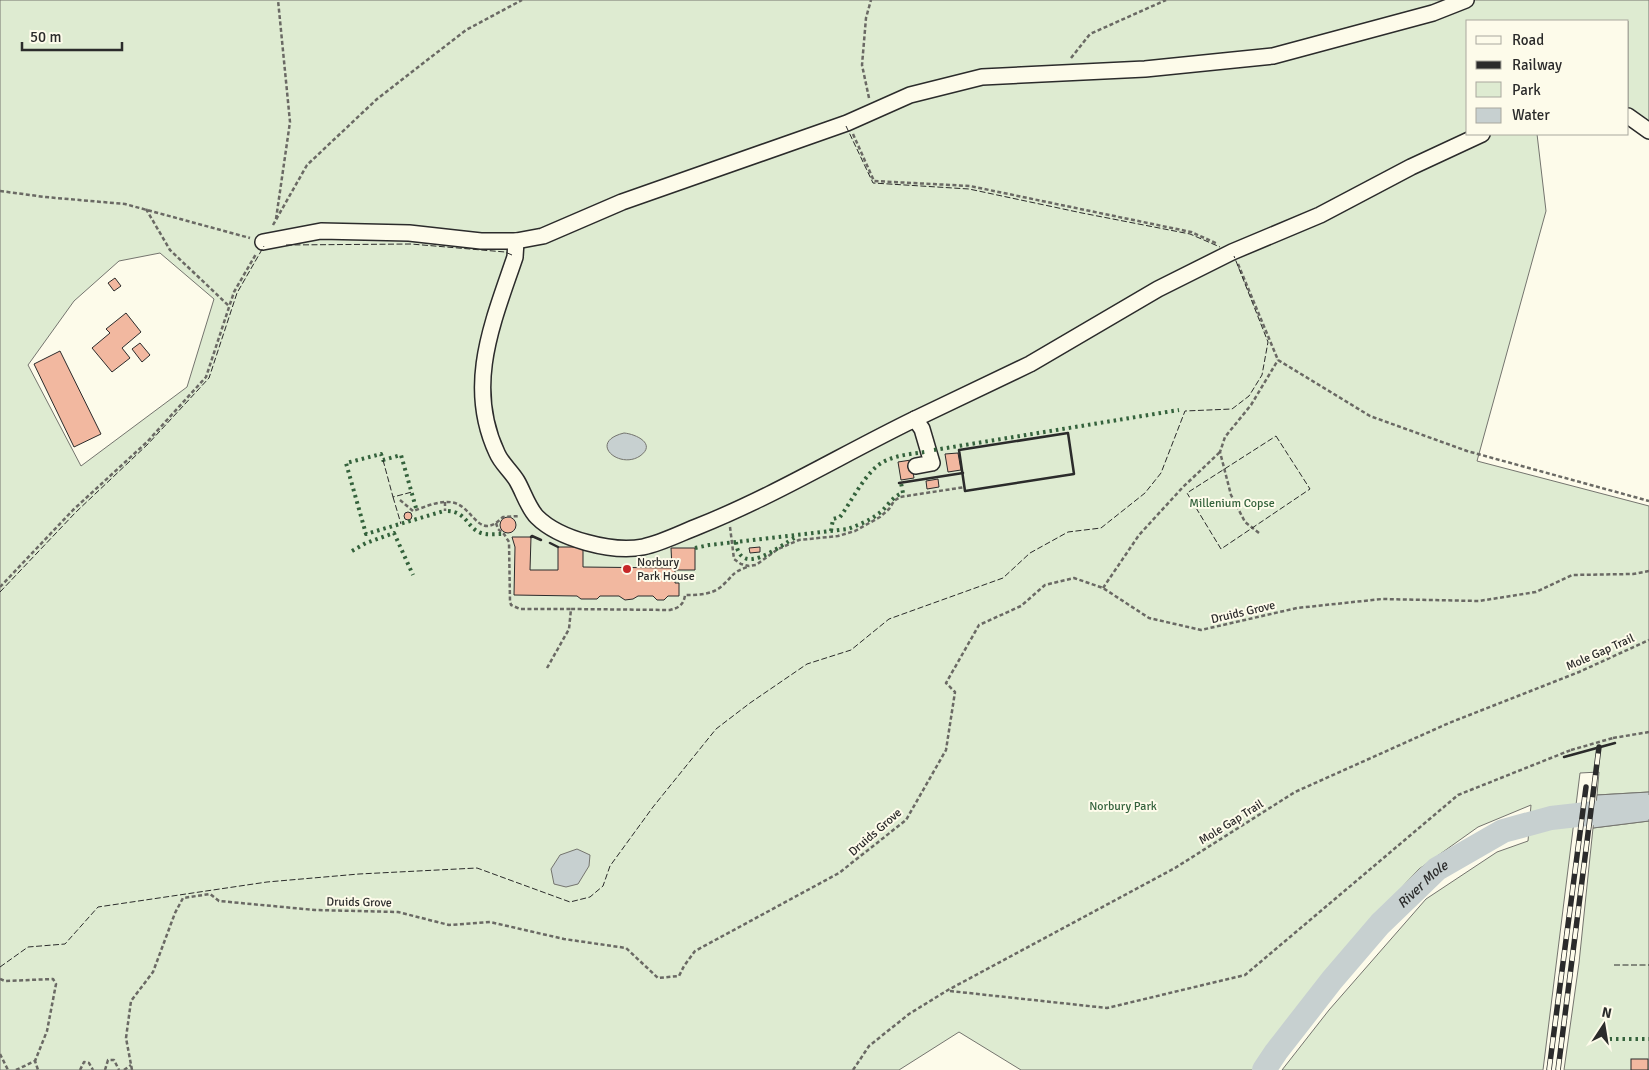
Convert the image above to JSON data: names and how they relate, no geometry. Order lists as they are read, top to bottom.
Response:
{
  "streets": {
    "path": ["Druids Grove", "Mole Gap Trail"]
  },
  "water": ["River Mole"],
  "parks": ["Millenium Copse", "Norbury Park"],
  "places": ["Norbury Park House"],
  "legend": [
    "Road",
    "Railway",
    "Park",
    "Water"
  ],
  "scale_bar": "50 m",
  "north": "top"
}
